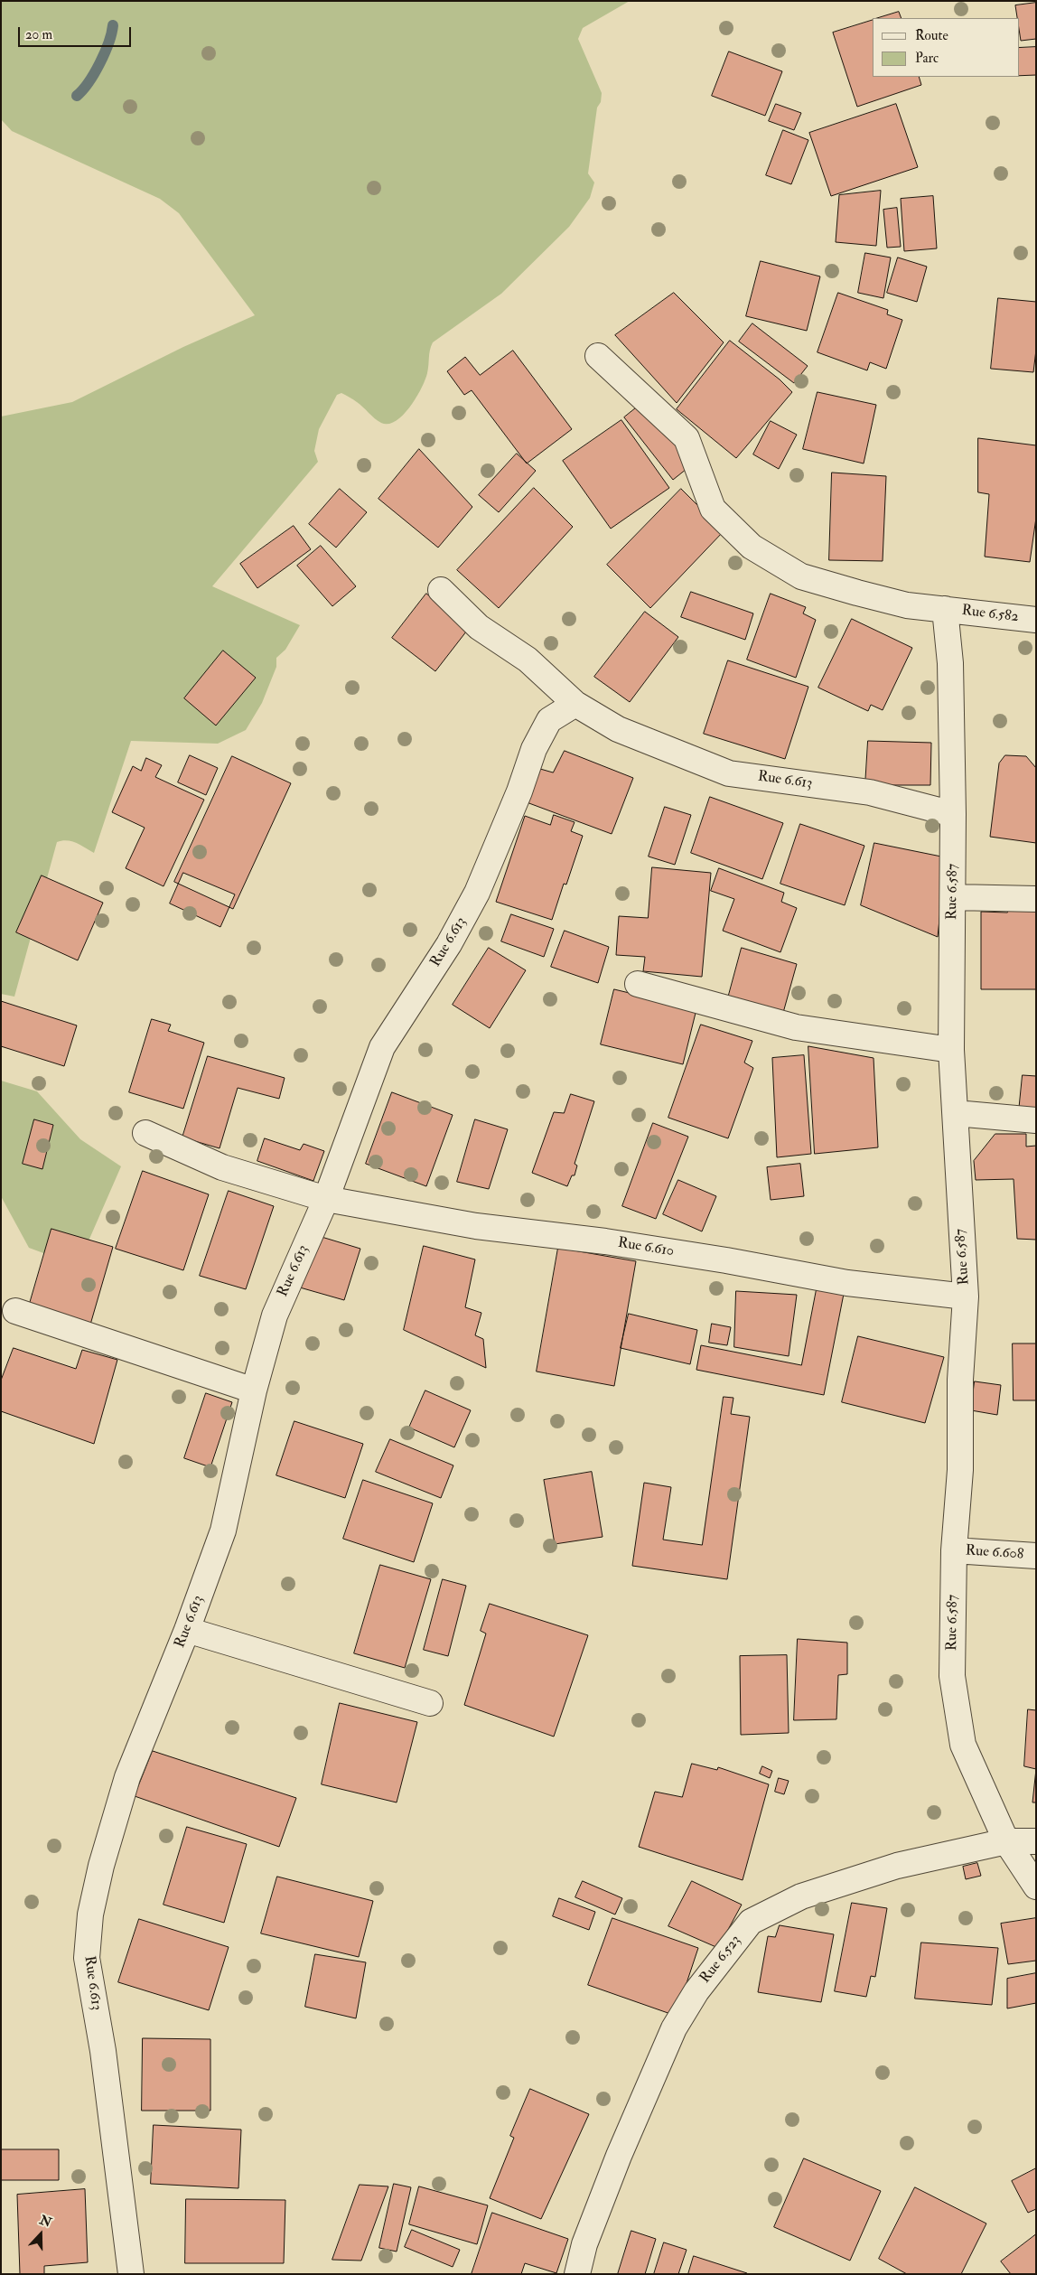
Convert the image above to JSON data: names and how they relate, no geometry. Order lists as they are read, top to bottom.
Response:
{
  "streets": {
    "street": [
      "Rue 6.582",
      "Rue 6.613",
      "Rue 6.587",
      "Rue 6.610",
      "Rue 6.608",
      "Rue 6.523"
    ]
  },
  "crossings": [
    ["Rue 6.582", "Rue 6.587"],
    ["Rue 6.613", "Rue 6.587"],
    ["Rue 6.613", "Rue 6.610"],
    ["Rue 6.587", "Rue 6.610"],
    ["Rue 6.587", "Rue 6.608"],
    ["Rue 6.587", "Rue 6.523"]
  ],
  "legend": ["Route", "Parc"],
  "scale_bar": "20 m",
  "north": "top"
}
